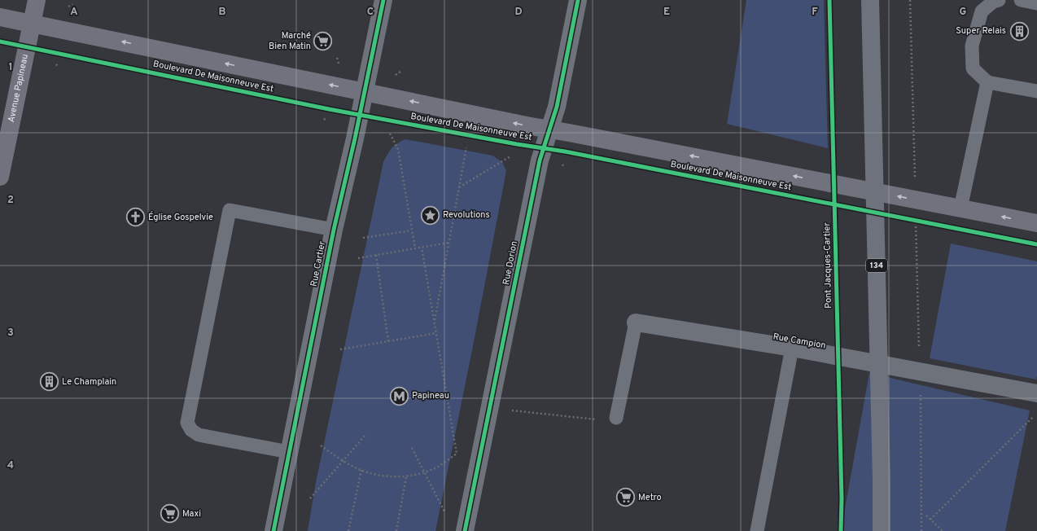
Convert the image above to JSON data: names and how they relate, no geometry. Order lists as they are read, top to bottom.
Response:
{
  "streets": {
    "main road": ["134"],
    "street": [
      "Boulevard De Maisonneuve Est",
      "Avenue Papineau",
      "Rue Dorion",
      "Rue Cartier",
      "Rue Campion"
    ],
    "cycle path": ["Pont Jacques-Cartier"]
  },
  "crossings": [
    ["Boulevard De Maisonneuve Est", "Avenue Papineau"],
    ["Boulevard De Maisonneuve Est", "Rue Dorion"],
    ["Boulevard De Maisonneuve Est", "Rue Cartier"]
  ],
  "one_way": ["Boulevard De Maisonneuve Est"],
  "places": {
    "building": ["Super Relais", "Le Champlain"],
    "supermarket": ["Marché Bien Matin", "Metro", "Maxi"],
    "place": ["Revolutions"],
    "church": ["Église Gospelvie"],
    "metro station": ["Papineau"]
  },
  "grid": {
    "columns": [
      "A",
      "B",
      "C",
      "D",
      "E",
      "F",
      "G"
    ],
    "rows": [
      "1",
      "2",
      "3",
      "4"
    ]
  }
}
